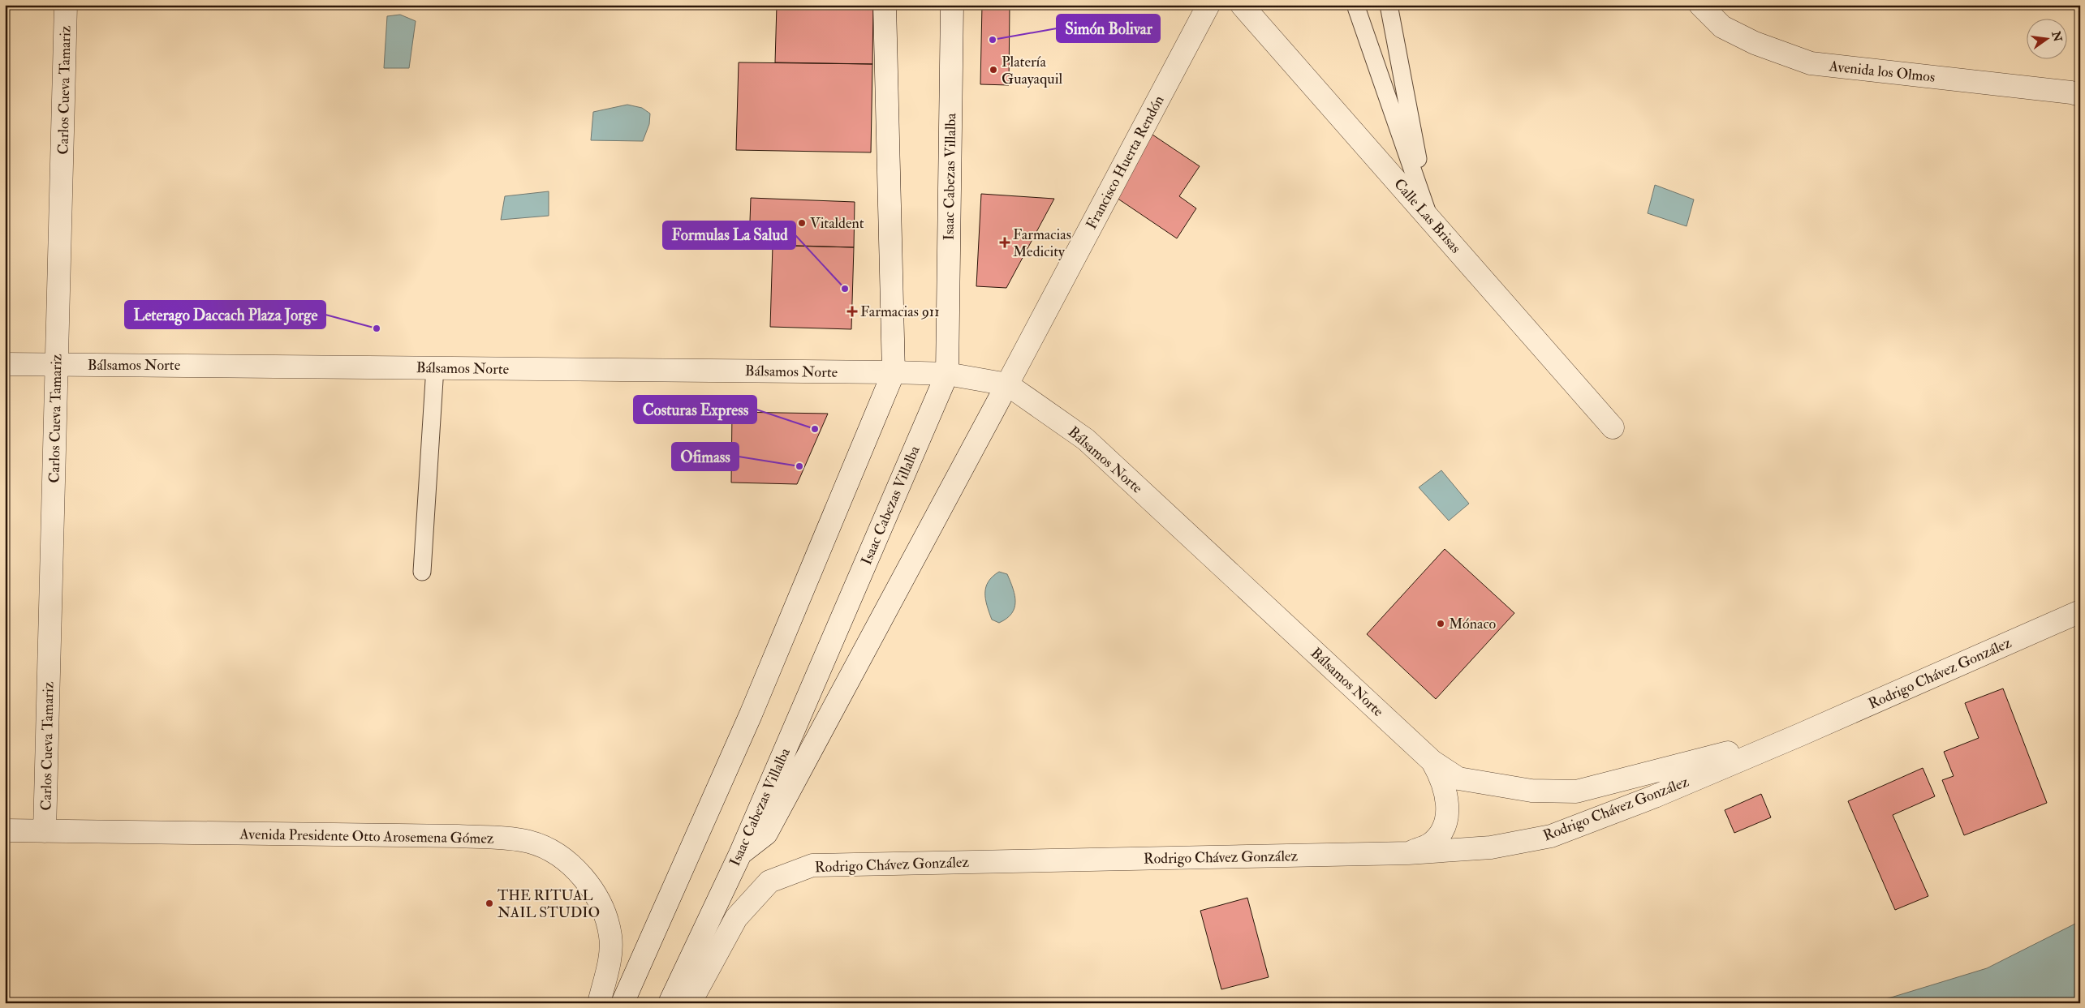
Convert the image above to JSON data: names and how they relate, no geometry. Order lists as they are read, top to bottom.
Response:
{
  "streets": {
    "street": [
      "Avenida los Olmos",
      "Carlos Cueva Tamariz",
      "Francisco Huerta Rendón",
      "Isaac Cabezas Villalba",
      "Calle Las Brisas",
      "Bálsamos Norte",
      "Rodrigo Chávez González",
      "Avenida Presidente Otto Arosemena Gómez"
    ]
  },
  "crossings": [
    ["Carlos Cueva Tamariz", "Bálsamos Norte"],
    ["Carlos Cueva Tamariz", "Avenida Presidente Otto Arosemena Gómez"],
    ["Francisco Huerta Rendón", "Isaac Cabezas Villalba"],
    ["Francisco Huerta Rendón", "Bálsamos Norte"],
    ["Isaac Cabezas Villalba", "Bálsamos Norte"],
    ["Isaac Cabezas Villalba", "Rodrigo Chávez González"],
    ["Bálsamos Norte", "Rodrigo Chávez González"]
  ],
  "places": {
    "other": [
      "Simón Bolivar",
      "Platería Guayaquil",
      "Vitaldent",
      "Formulas La Salud",
      "Leterago Daccach Plaza Jorge",
      "Costuras Express",
      "Ofimass",
      "Mónaco",
      "THE RITUAL NAIL STUDIO"
    ],
    "health": ["Farmacias Medicity", "Farmacias 911"]
  },
  "north": "right"
}
